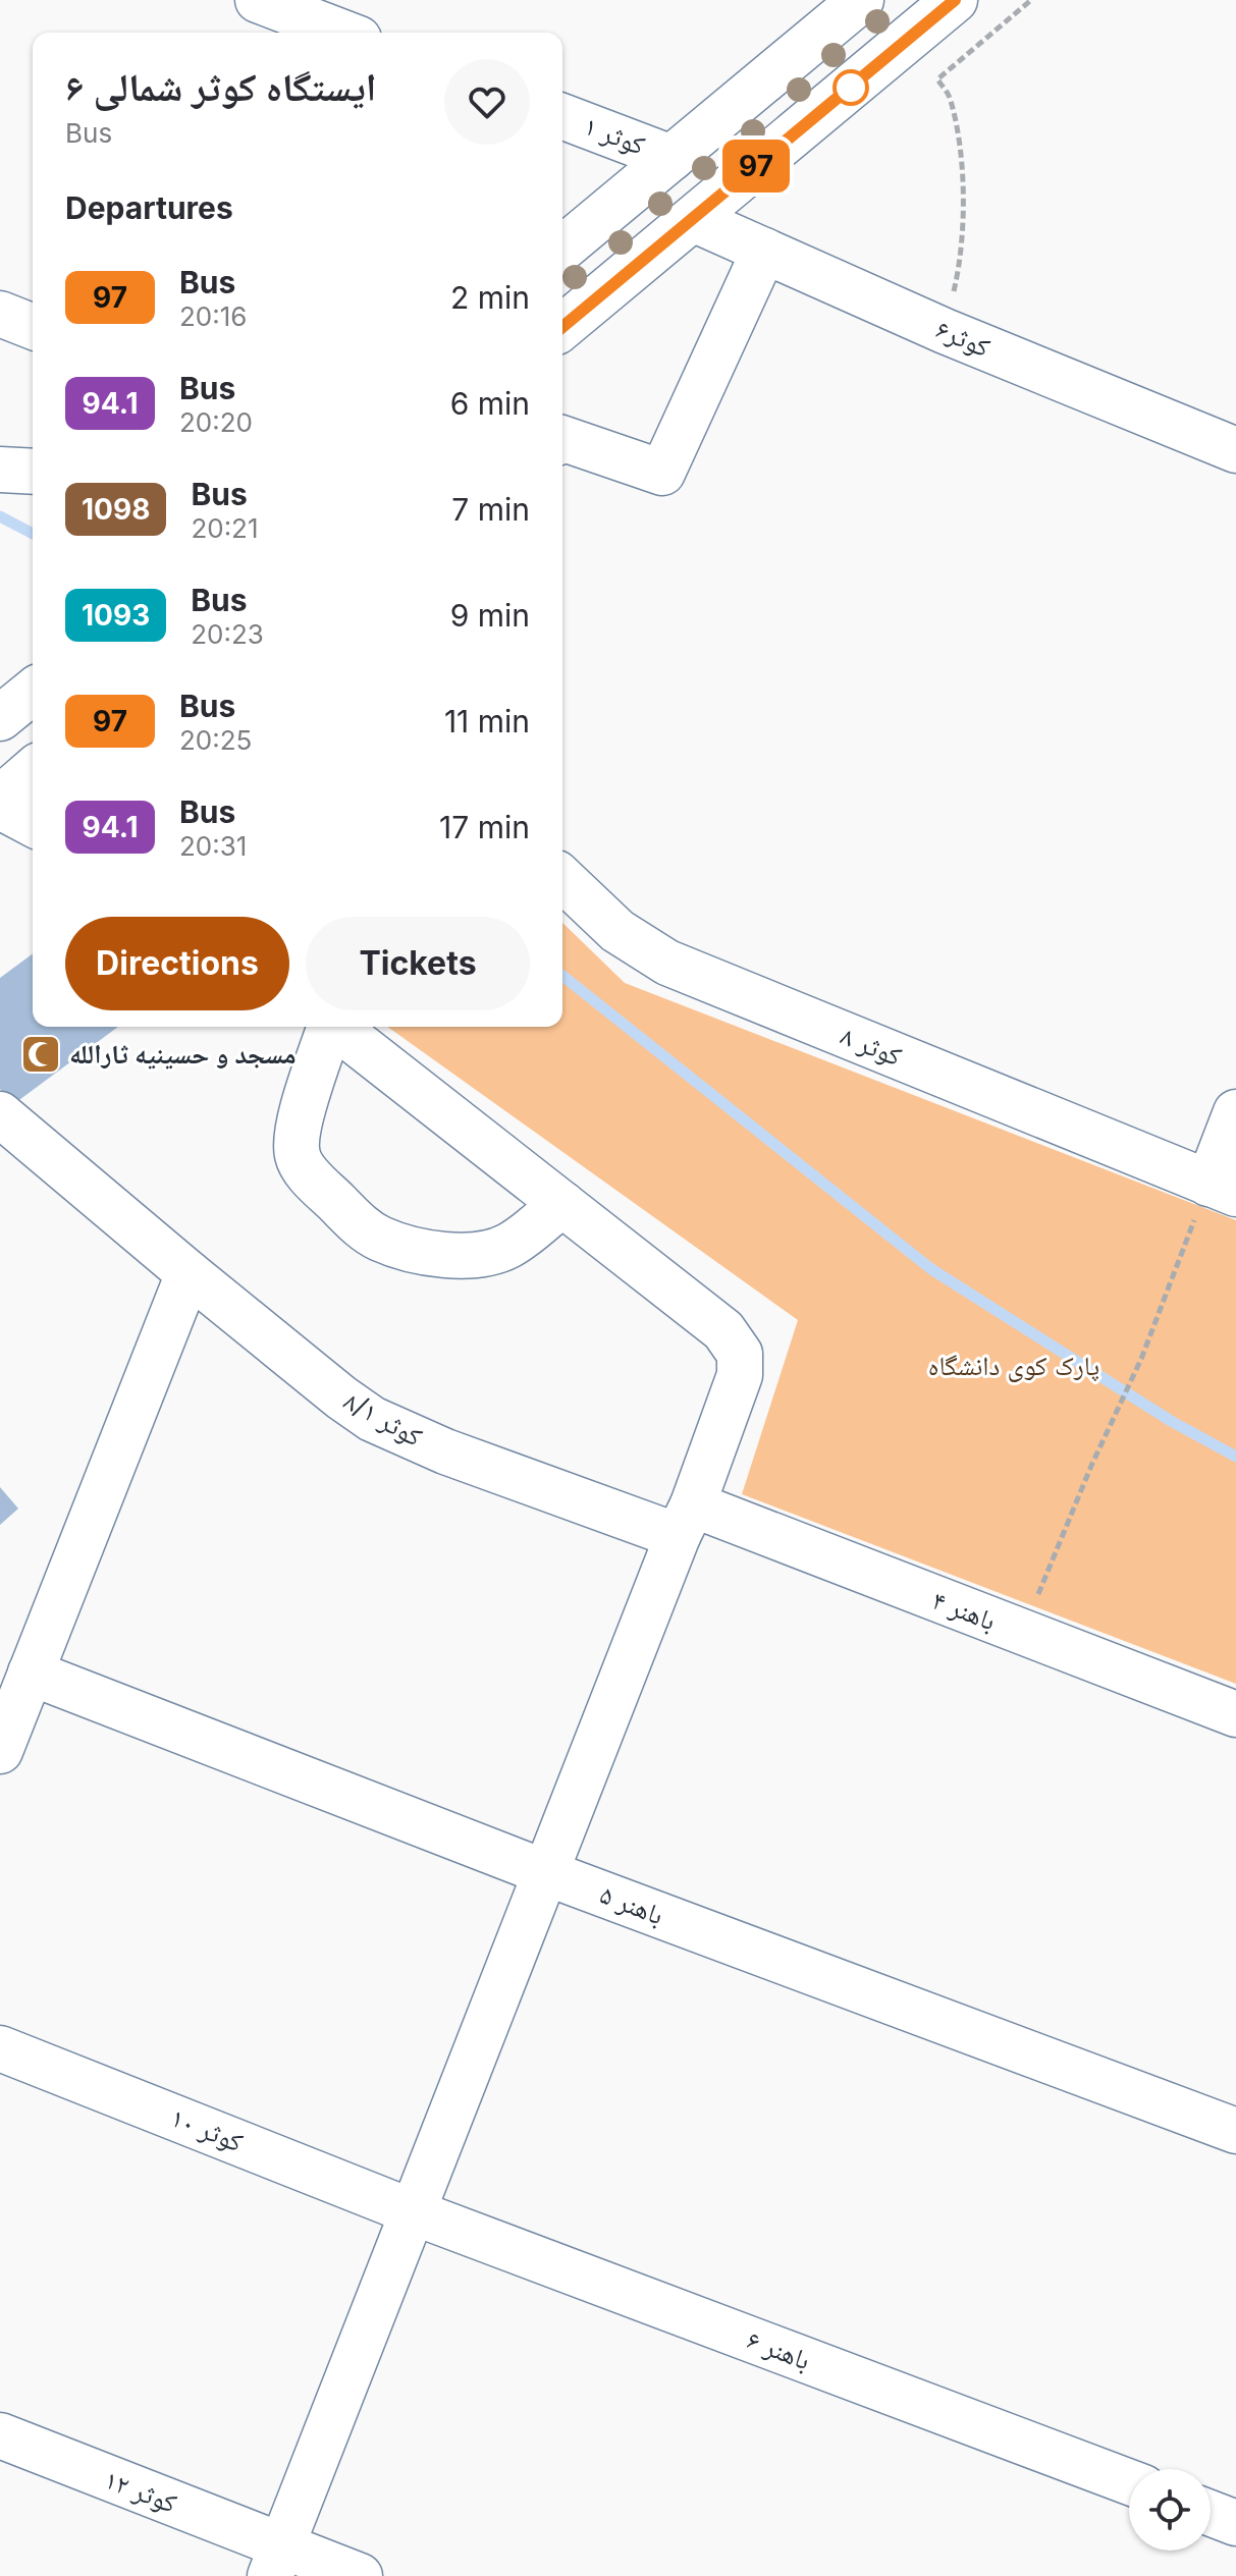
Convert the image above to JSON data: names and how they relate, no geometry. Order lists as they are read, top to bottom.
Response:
{
  "streets": {
    "street": [
      "کوثر ۱",
      "کوثر۶",
      "کوثر ۸",
      "کوثر ۸/۱",
      "باهنر ۴",
      "باهنر ۵",
      "کوثر ۱۰",
      "باهنر ۶",
      "کوثر ۱۲"
    ]
  },
  "crossings": [
    ["کوثر ۸/۱", "باهنر ۴"],
    ["کوثر ۱۰", "باهنر ۶"]
  ],
  "parks": ["پارک کوی دانشگاه"],
  "places": {
    "mosque": ["مسجد و حسینیه ثارالله"]
  },
  "lines": ["bus line 97"],
  "page": {
    "on_map": "97",
    "heading": [
      ["ایستگاه کوثر شمالی ۶", "Bus"],
      "Departures"
    ],
    "list": [
      {
        "mark": "97",
        "name": "Bus",
        "note": "20:16",
        "value": "2 min"
      },
      {
        "mark": "94.1",
        "name": "Bus",
        "note": "20:20",
        "value": "6 min"
      },
      {
        "mark": "1098",
        "name": "Bus",
        "note": "20:21",
        "value": "7 min"
      },
      {
        "mark": "1093",
        "name": "Bus",
        "note": "20:23",
        "value": "9 min"
      },
      {
        "mark": "97",
        "name": "Bus",
        "note": "20:25",
        "value": "11 min"
      },
      {
        "mark": "94.1",
        "name": "Bus",
        "note": "20:31",
        "value": "17 min"
      }
    ],
    "buttons": ["Directions", "Tickets"]
  }
}
